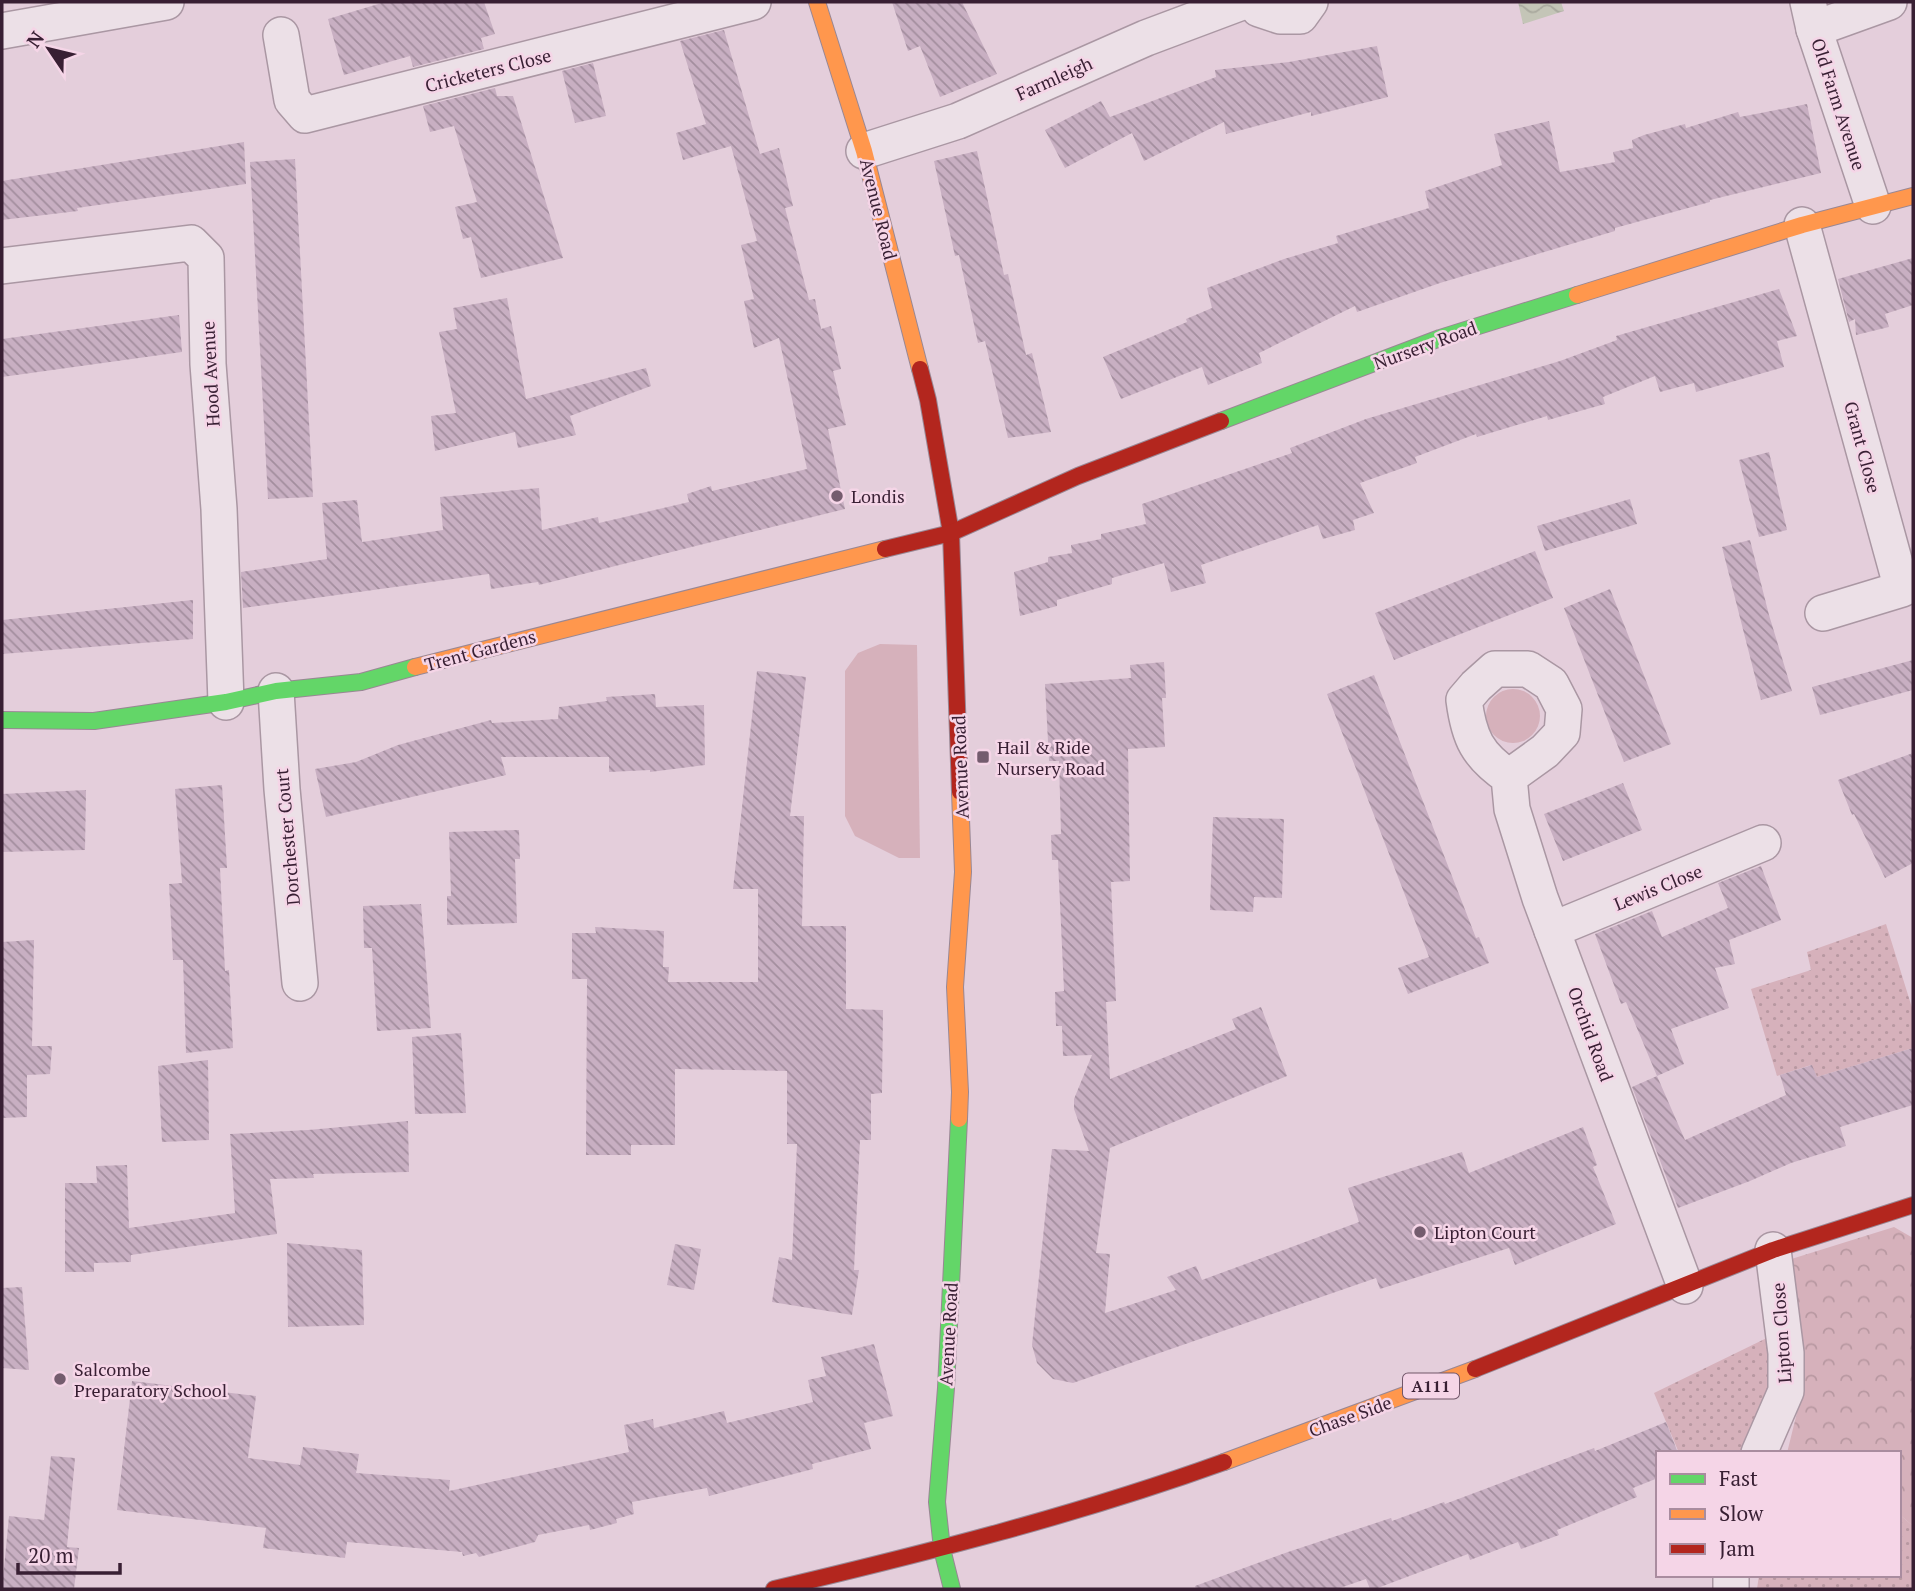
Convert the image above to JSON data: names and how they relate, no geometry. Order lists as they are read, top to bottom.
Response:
{
  "streets": {
    "street": [
      "Cricketers Close",
      "Farmleigh",
      "Old Farm Avenue",
      "Avenue Road",
      "Nursery Road",
      "Hood Avenue",
      "Grant Close",
      "Trent Gardens",
      "Dorchester Court",
      "Lewis Close",
      "Orchid Road",
      "Lipton Close",
      "A111",
      "Chase Side"
    ]
  },
  "crossings": [
    ["Farmleigh", "Avenue Road"],
    ["Old Farm Avenue", "Nursery Road"],
    ["Avenue Road", "Nursery Road"],
    ["Avenue Road", "Trent Gardens"],
    ["Avenue Road", "Chase Side"],
    ["Nursery Road", "Grant Close"],
    ["Nursery Road", "Trent Gardens"],
    ["Hood Avenue", "Trent Gardens"],
    ["Trent Gardens", "Dorchester Court"],
    ["Lewis Close", "Orchid Road"],
    ["Orchid Road", "Chase Side"],
    ["Lipton Close", "Chase Side"]
  ],
  "places": {
    "other": ["Londis", "Lipton Court", "Salcombe Preparatory School"],
    "transit": ["Hail & Ride Nursery Road"]
  },
  "legend": ["Fast", "Slow", "Jam"],
  "scale_bar": "20 m",
  "north": "top left"
}
